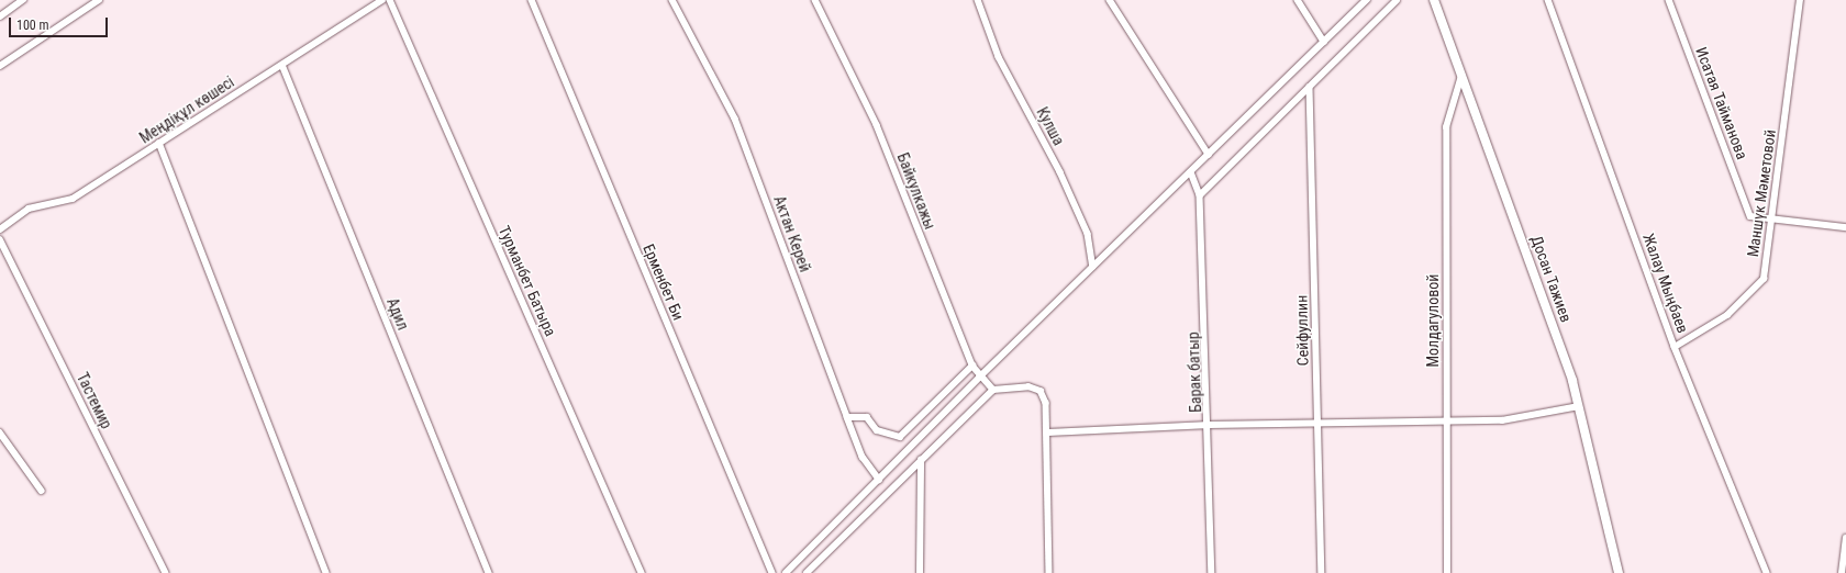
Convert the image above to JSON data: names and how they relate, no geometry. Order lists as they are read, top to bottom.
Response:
{
  "streets": {
    "street": [
      "Исатая Тайманова",
      "Меңдіқұл көшесі",
      "Кулша",
      "Байкулкажы",
      "Маншүк Мәметовой",
      "Актан Керей",
      "Досан Тажиев",
      "Турманбет Батыра",
      "Ерменбет Би",
      "Жалау Мыңбаев",
      "Адил",
      "Молдагуловой",
      "Сейфуллин",
      "Барак батыр",
      "Тастемир"
    ]
  },
  "crossings": [
    ["Исатая Тайманова", "Маншүк Мәметовой"],
    ["Меңдіқұл көшесі", "Адил"],
    ["Маншүк Мәметовой", "Жалау Мыңбаев"],
    ["Досан Тажиев", "Молдагуловой"]
  ],
  "scale_bar": "100 m"
}
